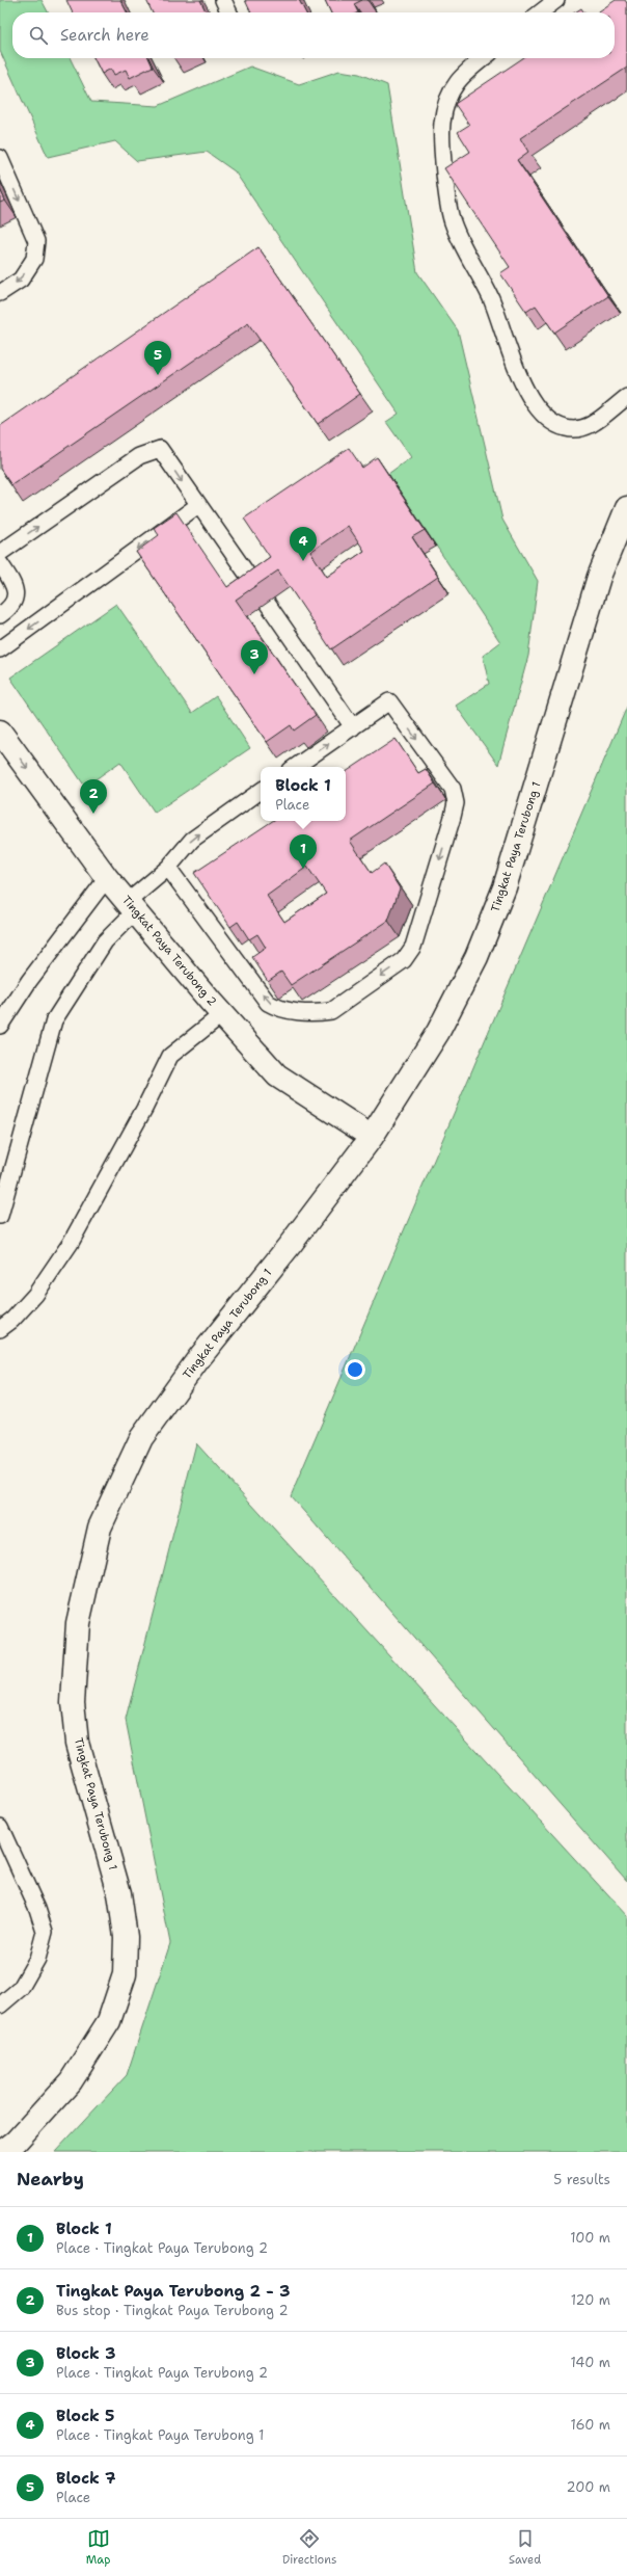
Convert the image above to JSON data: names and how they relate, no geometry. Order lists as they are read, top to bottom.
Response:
{
  "streets": {
    "street": ["Tingkat Paya Terubong 1", "Tingkat Paya Terubong 2"]
  },
  "crossings": [
    ["Tingkat Paya Terubong 1", "Tingkat Paya Terubong 2"]
  ],
  "page": {
    "search": "Search here",
    "pins": [
      "5",
      "4",
      "3",
      "2",
      "1"
    ],
    "popup": ["Block 1", "Place"],
    "heading": ["Nearby", "5 results"],
    "list": [
      {
        "mark": "1",
        "name": "Block 1",
        "note": "Place · Tingkat Paya Terubong 2",
        "value": "100 m"
      },
      {
        "mark": "2",
        "name": "Tingkat Paya Terubong 2 - 3",
        "note": "Bus stop · Tingkat Paya Terubong 2",
        "value": "120 m"
      },
      {
        "mark": "3",
        "name": "Block 3",
        "note": "Place · Tingkat Paya Terubong 2",
        "value": "140 m"
      },
      {
        "mark": "4",
        "name": "Block 5",
        "note": "Place · Tingkat Paya Terubong 1",
        "value": "160 m"
      },
      {
        "mark": "5",
        "name": "Block 7",
        "note": "Place",
        "value": "200 m"
      }
    ],
    "nav": ["Map", "Directions", "Saved"]
  }
}
